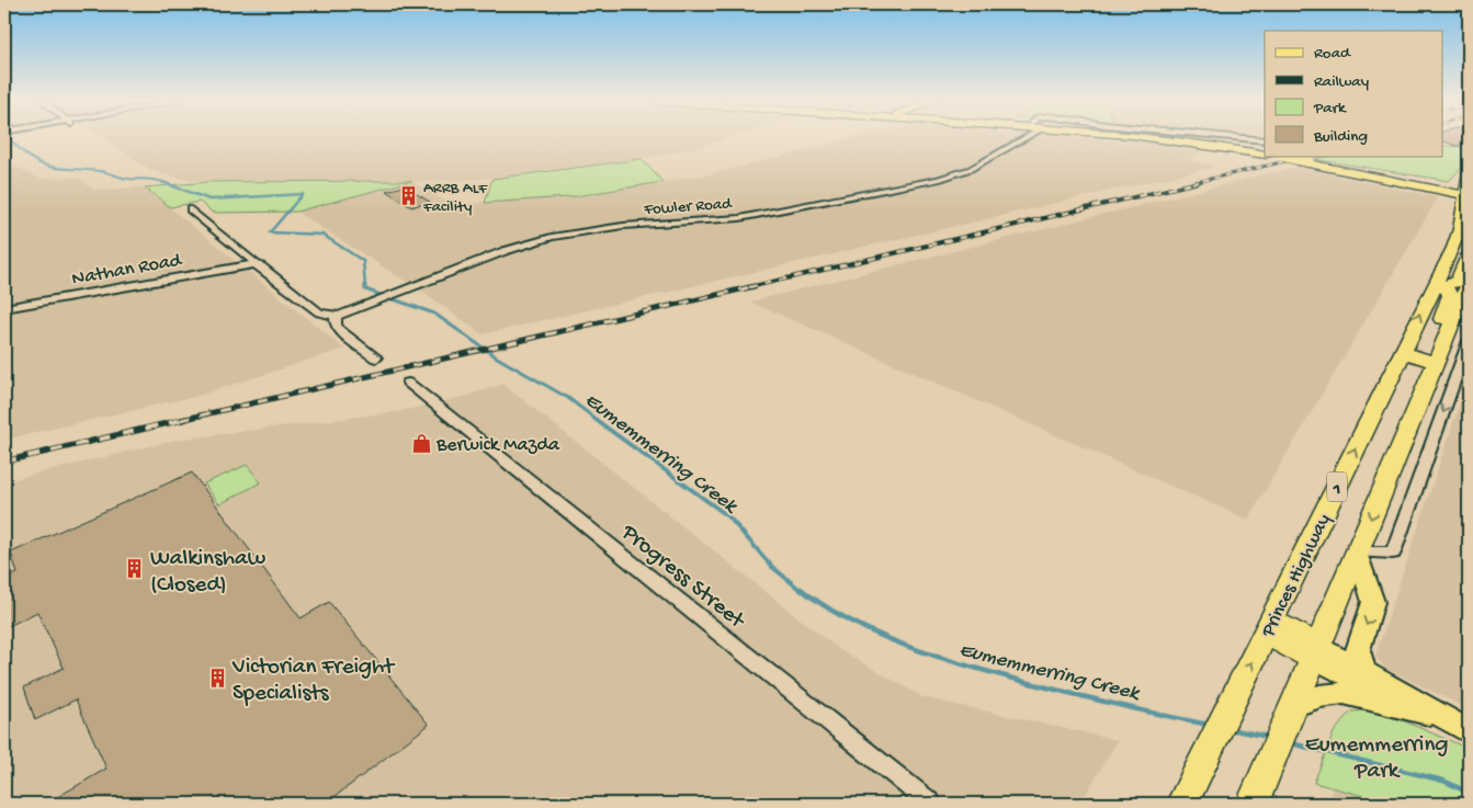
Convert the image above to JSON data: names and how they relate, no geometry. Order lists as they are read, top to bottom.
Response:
{
  "streets": {
    "highway": ["1", "Princes Highway"],
    "street": ["Fowler Road", "Nathan Road", "Progress Street"]
  },
  "water": ["Eumemmerring Creek"],
  "parks": ["Eumemmerring Park"],
  "places": {
    "building": ["ARRB ALF Facility", "Walkinshaw (Closed)", "Victorian Freight Specialists"],
    "shop": ["Berwick Mazda"]
  },
  "legend": [
    "Road",
    "Railway",
    "Park",
    "Building"
  ]
}
